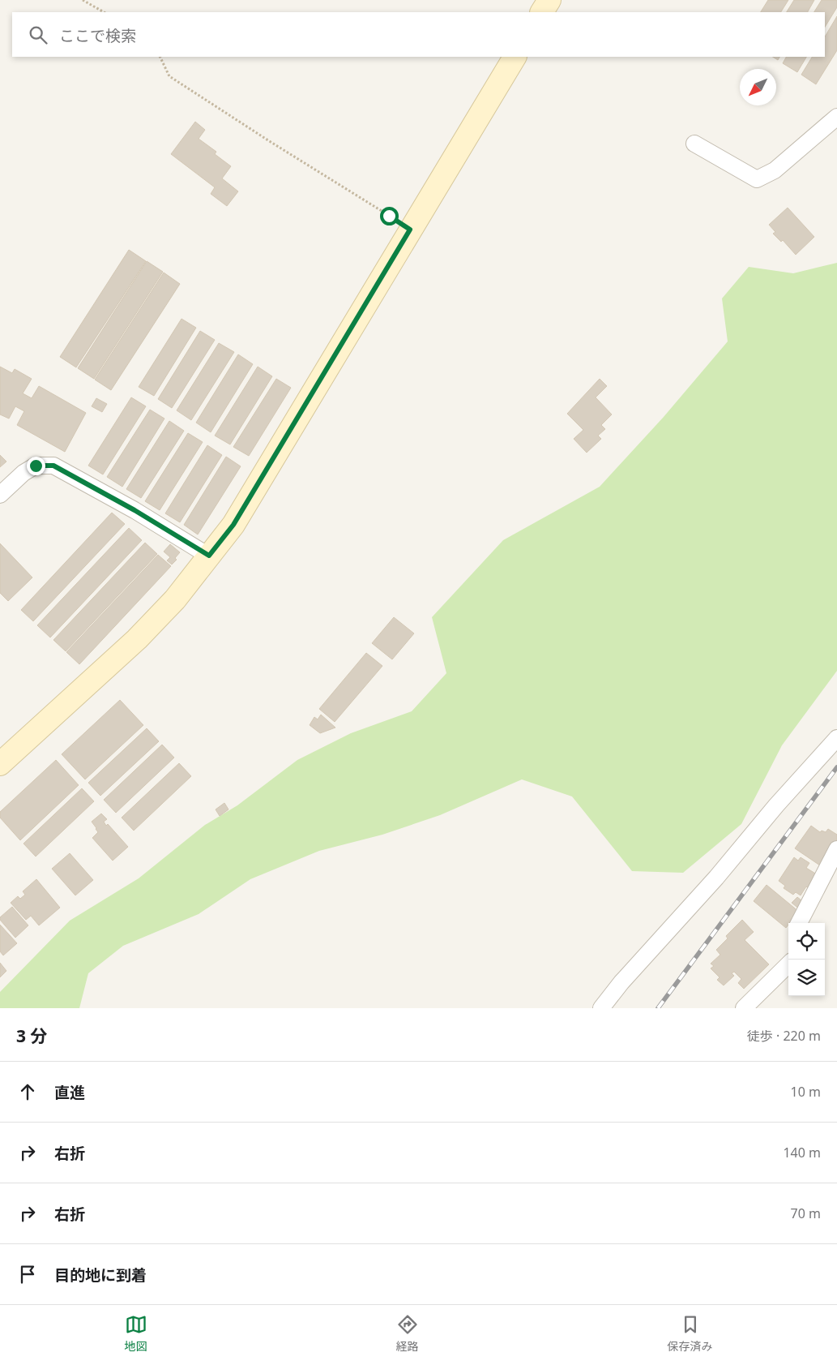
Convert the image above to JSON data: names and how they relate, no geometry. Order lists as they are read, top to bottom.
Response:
{
  "north": "bottom left",
  "page": {
    "search": "ここで検索",
    "heading": ["3 分", "徒歩 · 220 m"],
    "list": [
      ["直進", "10 m"],
      ["右折", "140 m"],
      ["右折", "70 m"],
      "目的地に到着"
    ],
    "nav": ["地図", "経路", "保存済み"]
  }
}
